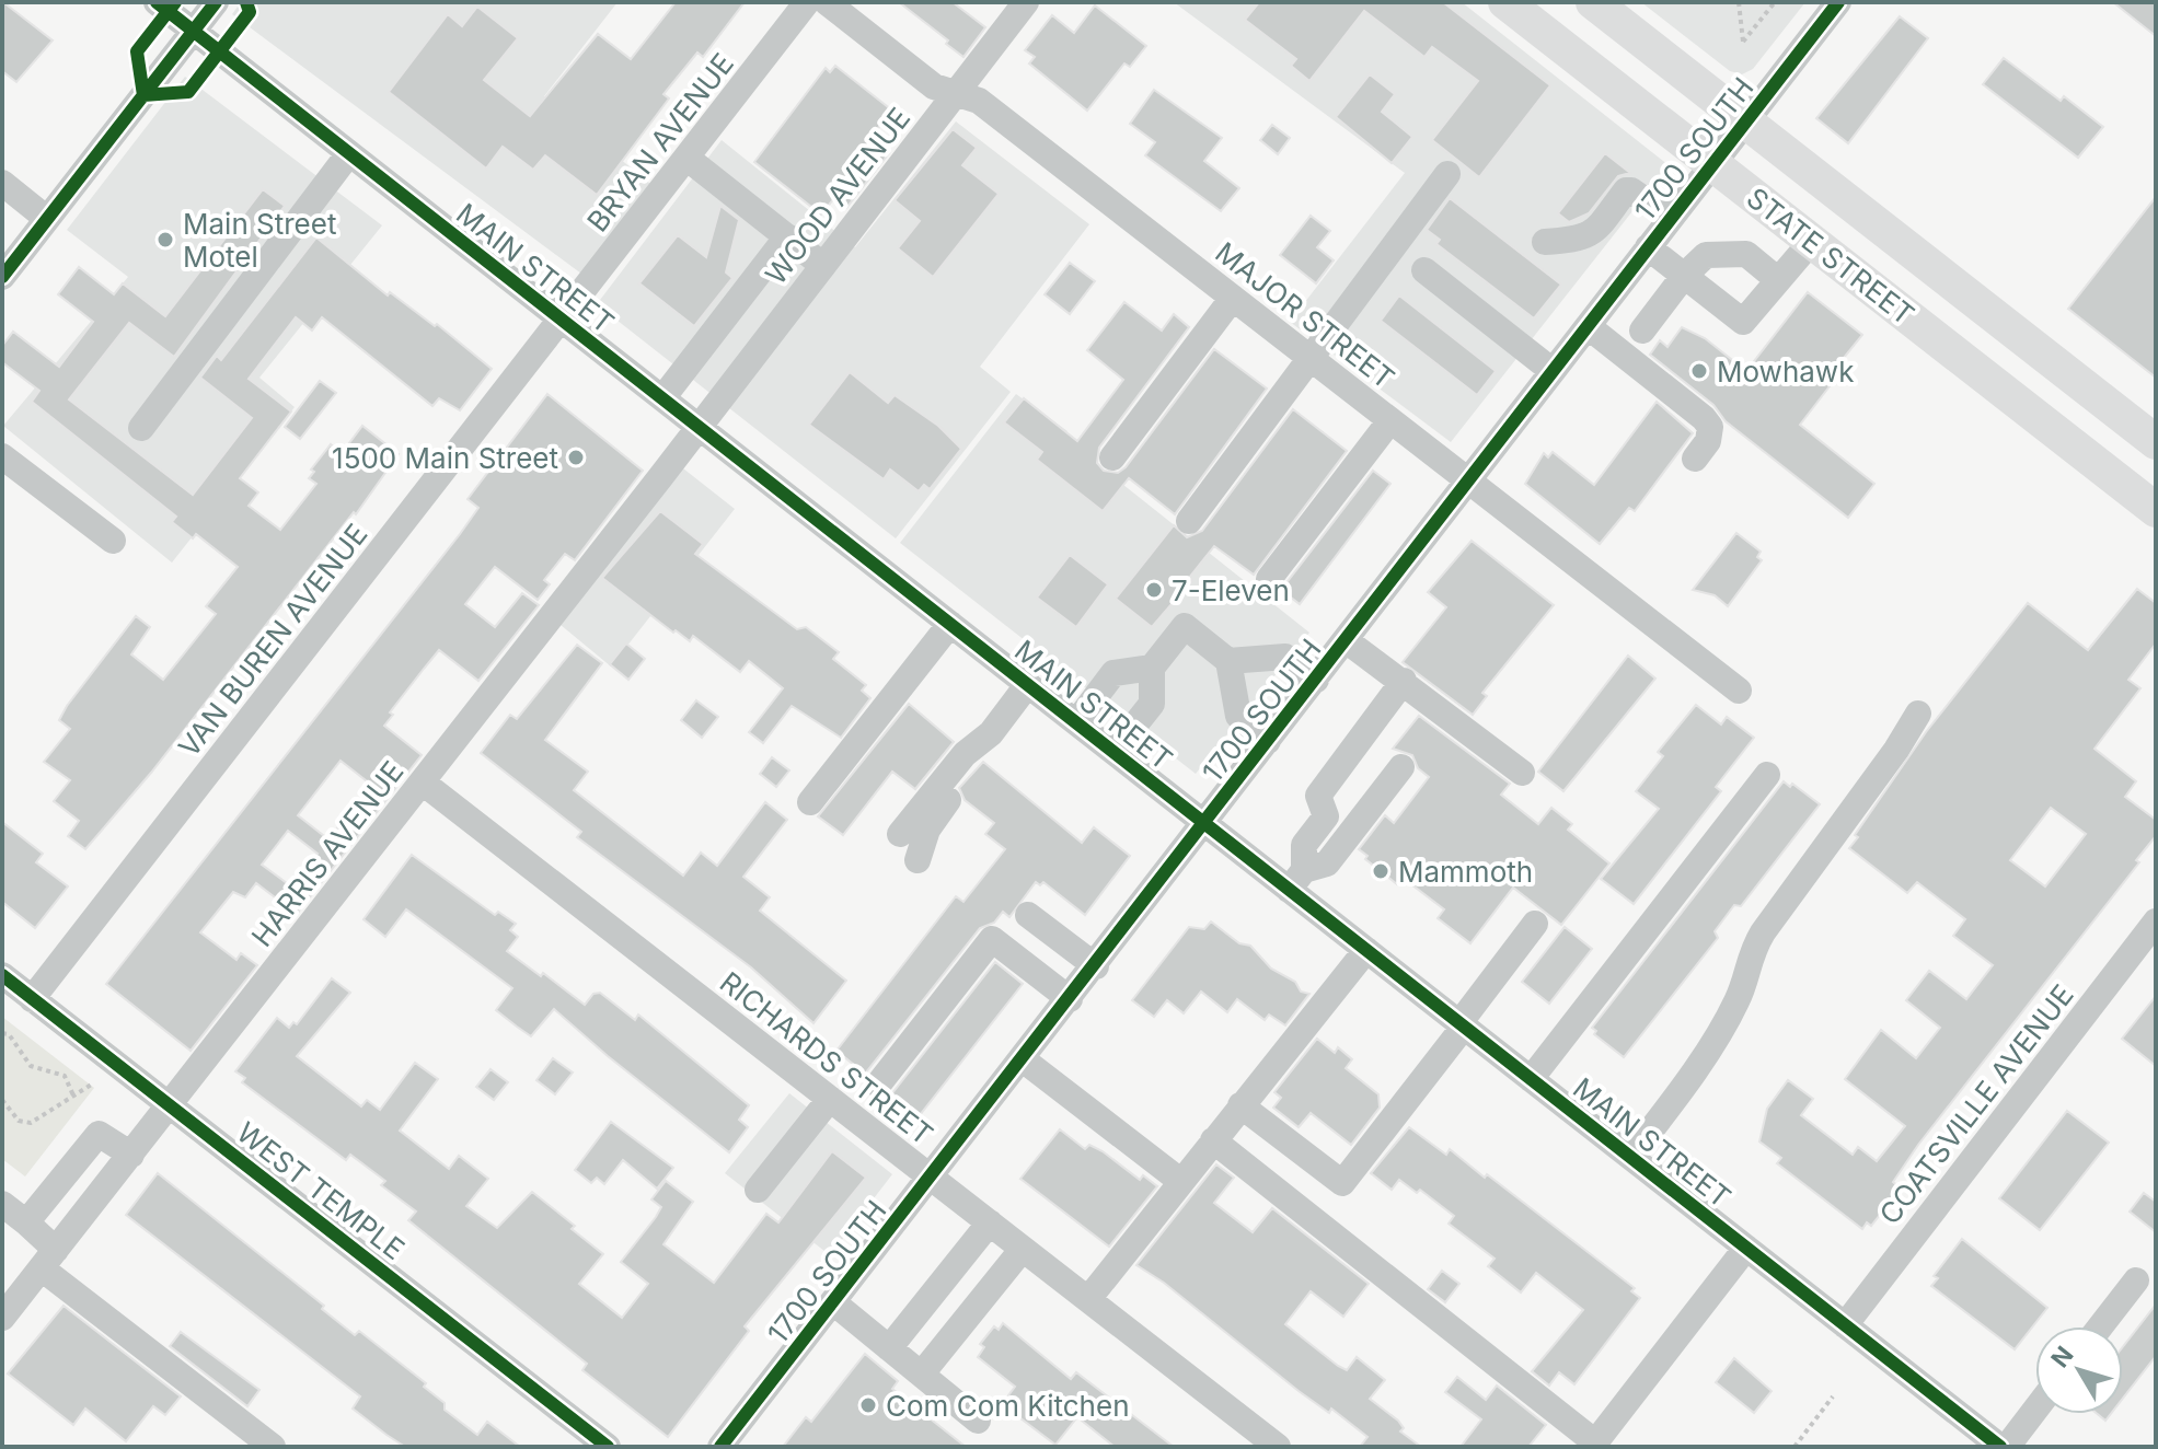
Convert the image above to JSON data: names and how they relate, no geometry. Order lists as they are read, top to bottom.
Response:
{
  "streets": {
    "main road": ["STATE STREET"],
    "street": [
      "BRYAN AVENUE",
      "1700 SOUTH",
      "WOOD AVENUE",
      "MAIN STREET",
      "MAJOR STREET",
      "VAN BUREN AVENUE",
      "HARRIS AVENUE",
      "RICHARDS STREET",
      "COATSVILLE AVENUE",
      "WEST TEMPLE"
    ]
  },
  "crossings": [
    ["BRYAN AVENUE", "MAIN STREET"],
    ["BRYAN AVENUE", "VAN BUREN AVENUE"],
    ["1700 SOUTH", "STATE STREET"],
    ["1700 SOUTH", "MAIN STREET"],
    ["1700 SOUTH", "MAJOR STREET"],
    ["1700 SOUTH", "RICHARDS STREET"],
    ["WOOD AVENUE", "MAIN STREET"],
    ["WOOD AVENUE", "MAJOR STREET"],
    ["WOOD AVENUE", "HARRIS AVENUE"],
    ["MAIN STREET", "VAN BUREN AVENUE"],
    ["MAIN STREET", "HARRIS AVENUE"],
    ["MAIN STREET", "COATSVILLE AVENUE"],
    ["VAN BUREN AVENUE", "WEST TEMPLE"],
    ["HARRIS AVENUE", "RICHARDS STREET"],
    ["HARRIS AVENUE", "WEST TEMPLE"]
  ],
  "places": [
    "Main Street Motel",
    "Mowhawk",
    "1500 Main Street",
    "7-Eleven",
    "Mammoth",
    "Com Com Kitchen"
  ],
  "north": "top left"
}
